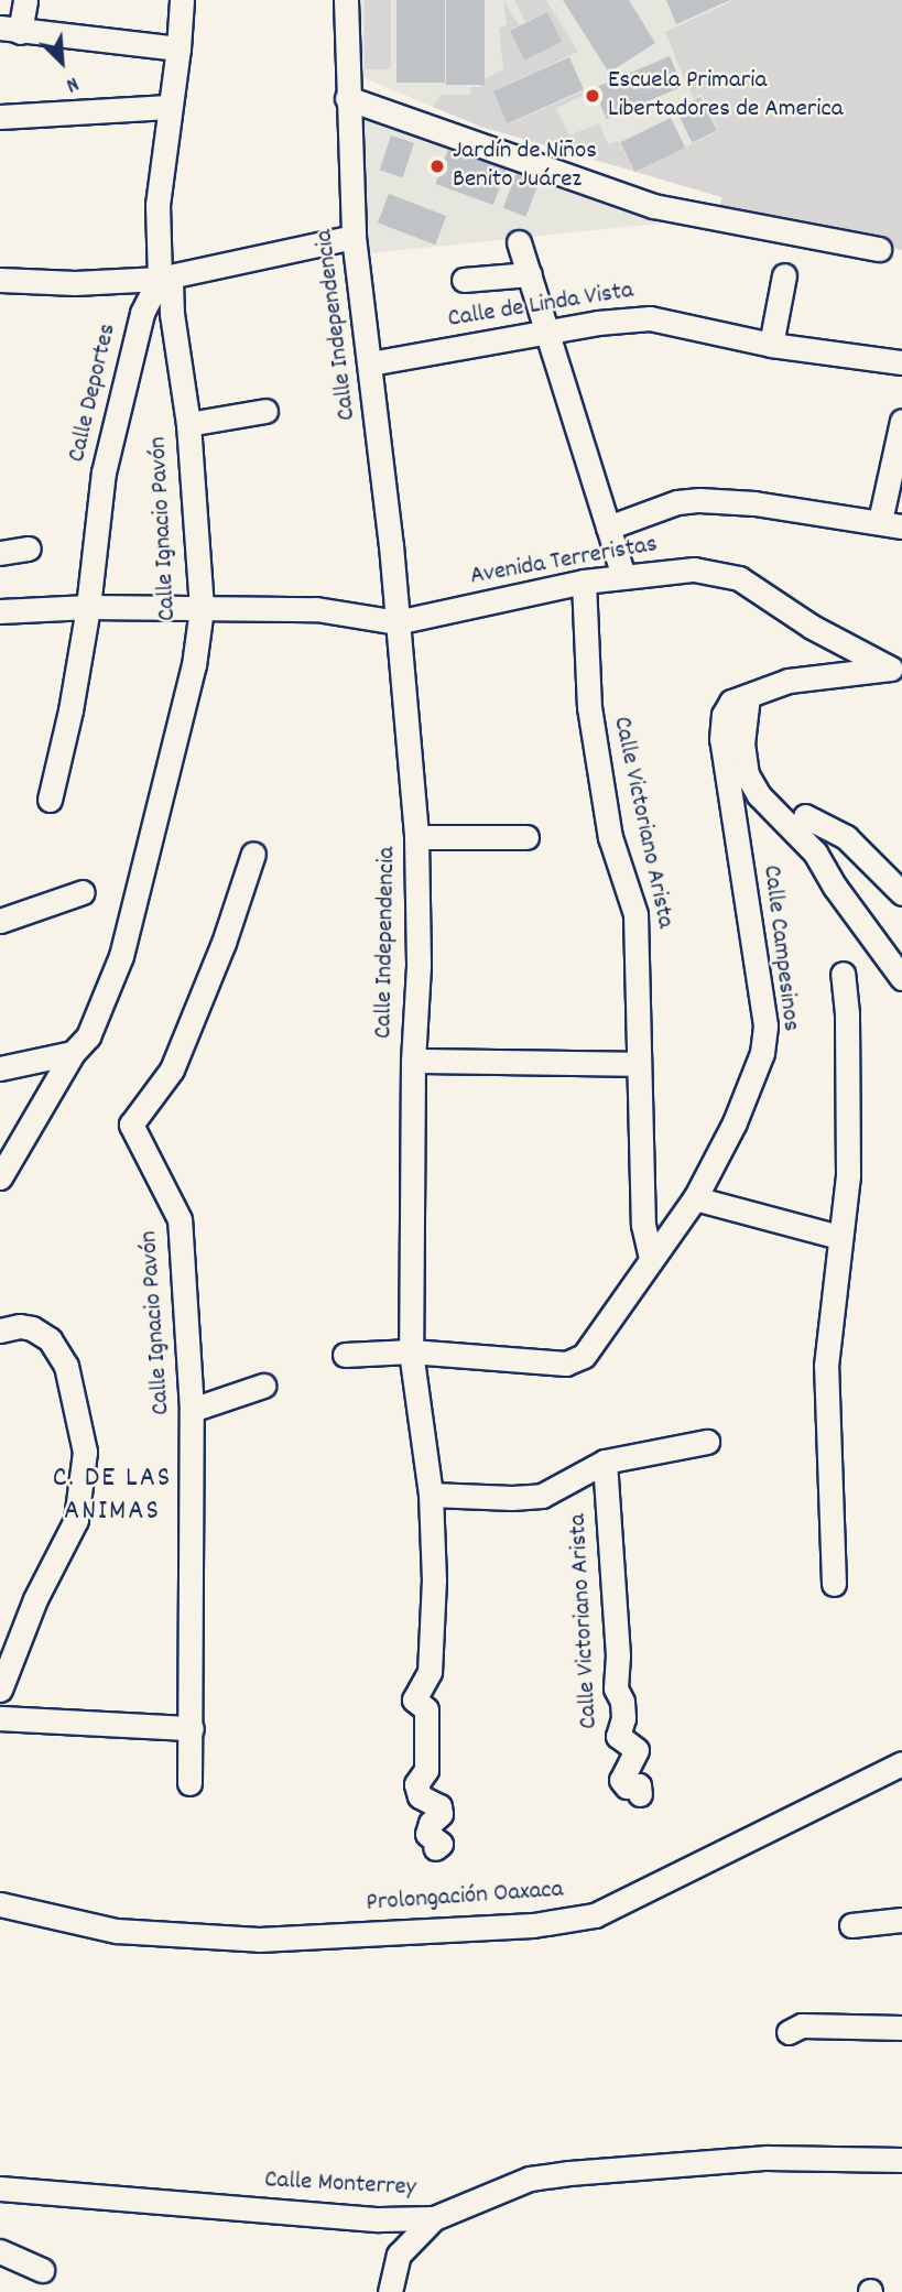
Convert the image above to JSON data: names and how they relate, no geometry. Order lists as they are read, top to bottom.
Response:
{
  "streets": {
    "street": [
      "Calle de Linda Vista",
      "Calle Independencia",
      "Calle Deportes",
      "Calle Ignacio Pavón",
      "Avenida Terreristas",
      "Calle Victoriano Arista",
      "Calle Campesinos",
      "Prolongación Oaxaca",
      "Calle Monterrey"
    ]
  },
  "crossings": [
    ["Calle de Linda Vista", "Calle Independencia"],
    ["Calle Independencia", "Avenida Terreristas"],
    ["Calle Independencia", "Calle Campesinos"],
    ["Calle Deportes", "Calle Ignacio Pavón"],
    ["Avenida Terreristas", "Calle Victoriano Arista"],
    ["Avenida Terreristas", "Calle Campesinos"],
    ["Calle Victoriano Arista", "Calle Campesinos"]
  ],
  "districts": ["C. DE LAS ANIMAS"],
  "places": ["Escuela Primaria Libertadores de America", "Jardín de Niños Benito Juárez"],
  "north": "bottom right"
}
